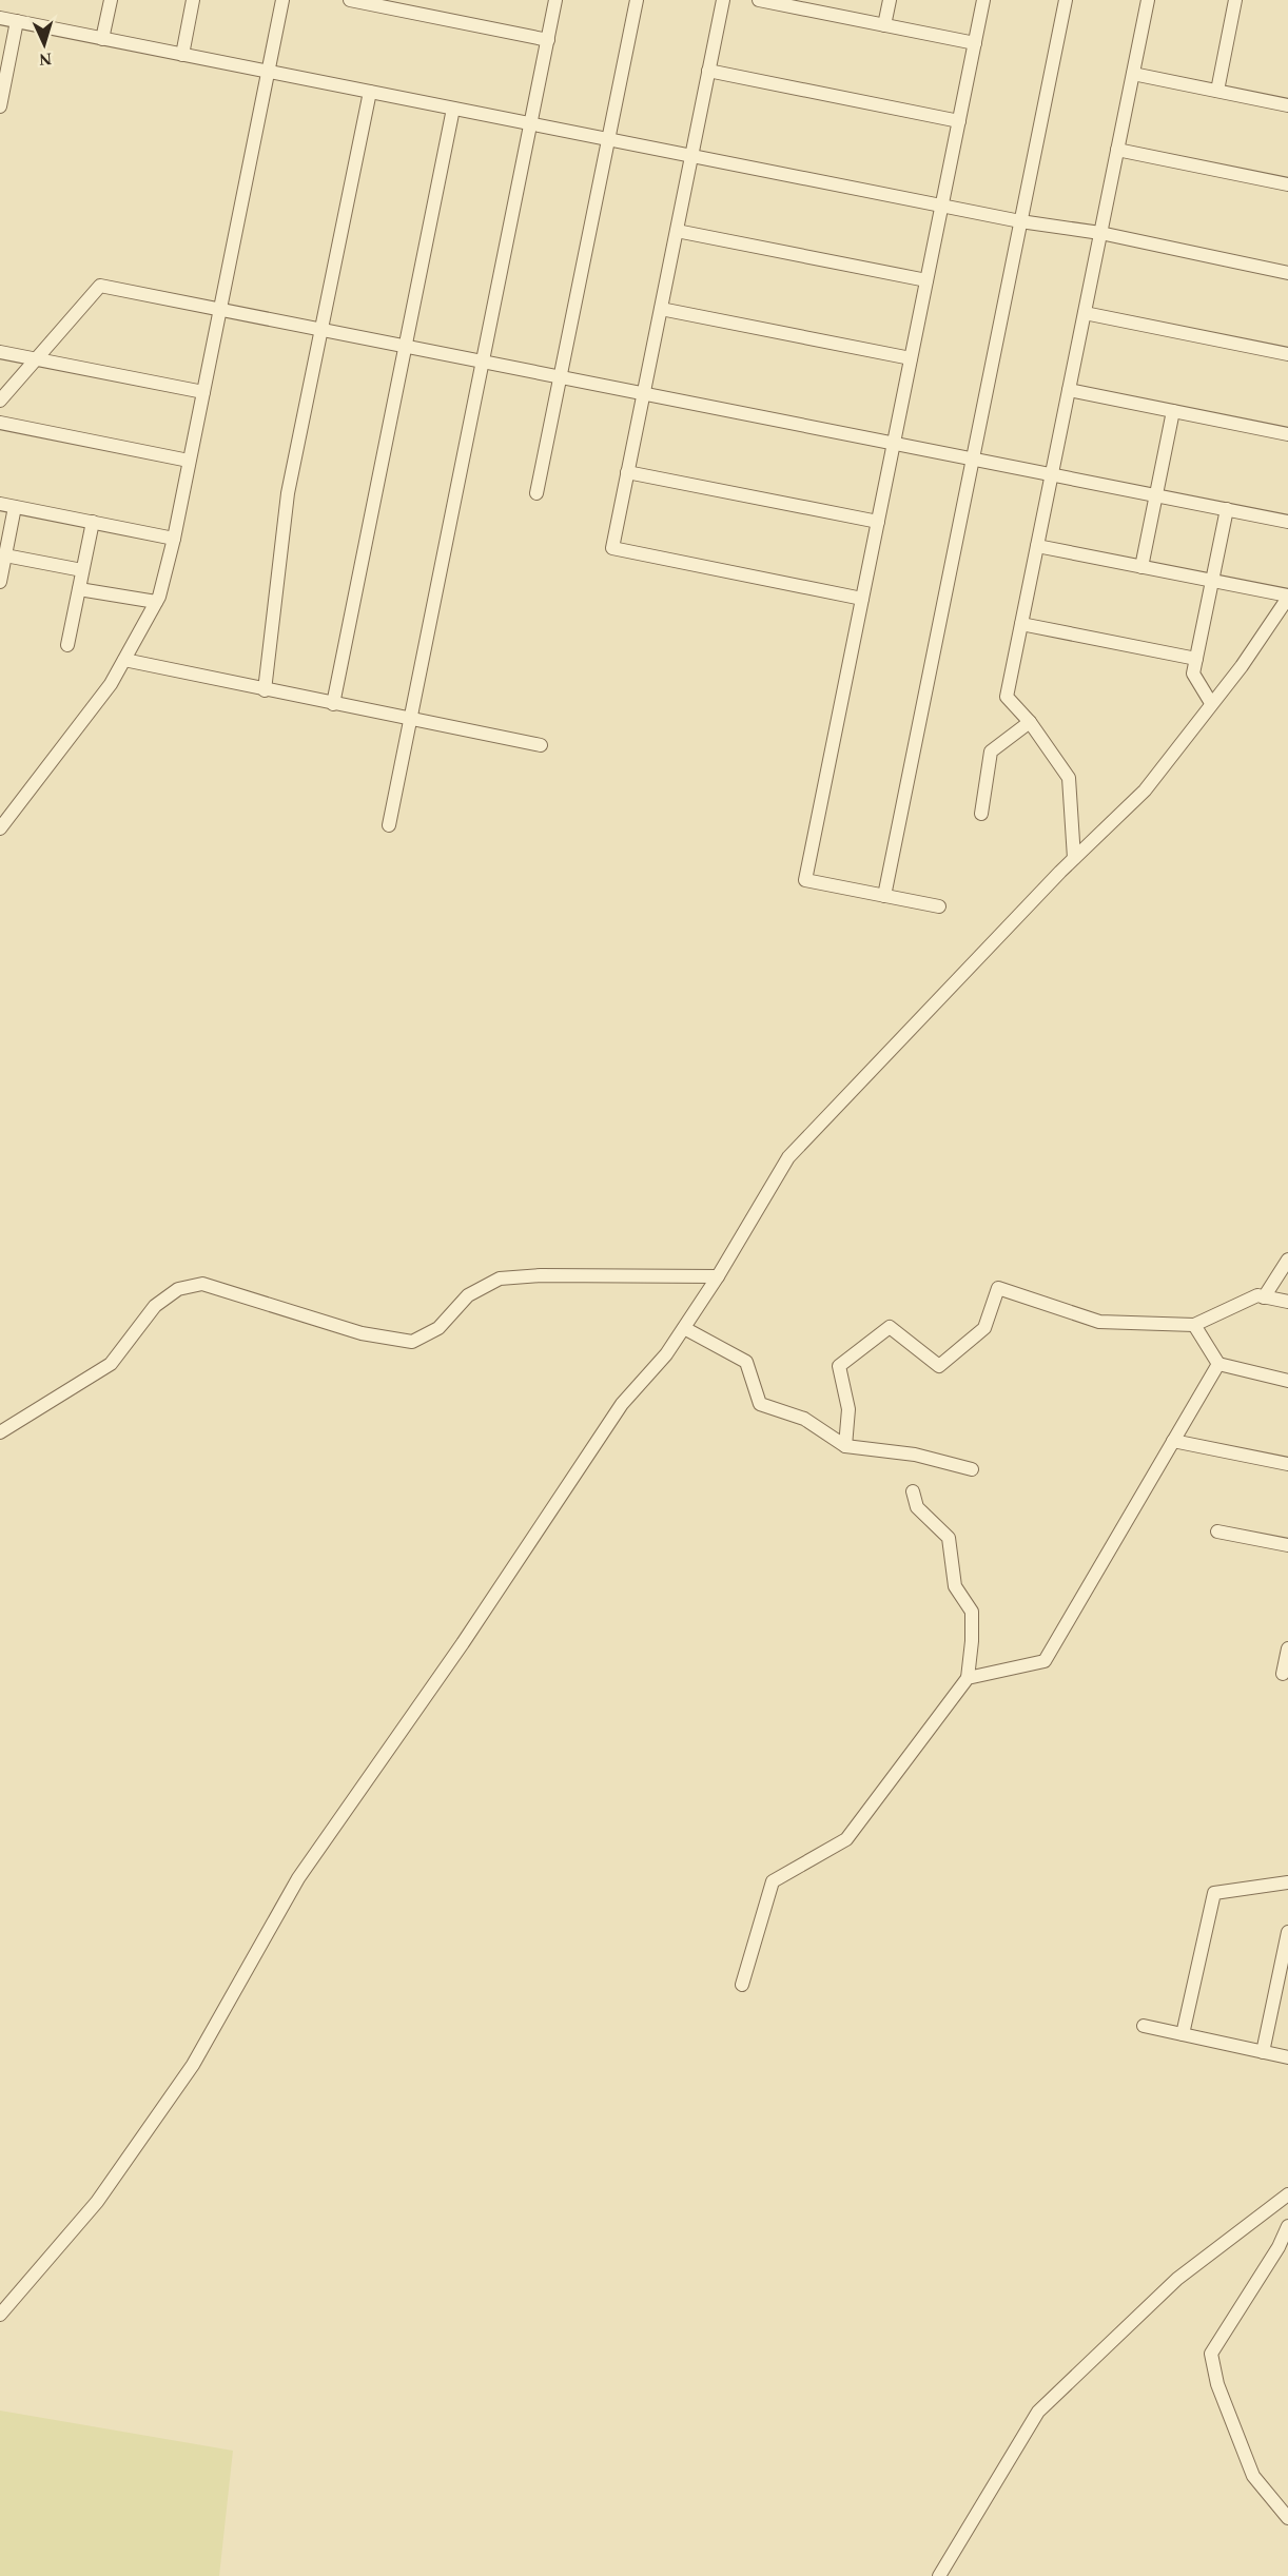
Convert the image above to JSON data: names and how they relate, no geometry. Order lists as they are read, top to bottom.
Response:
{
  "north": "bottom"
}
